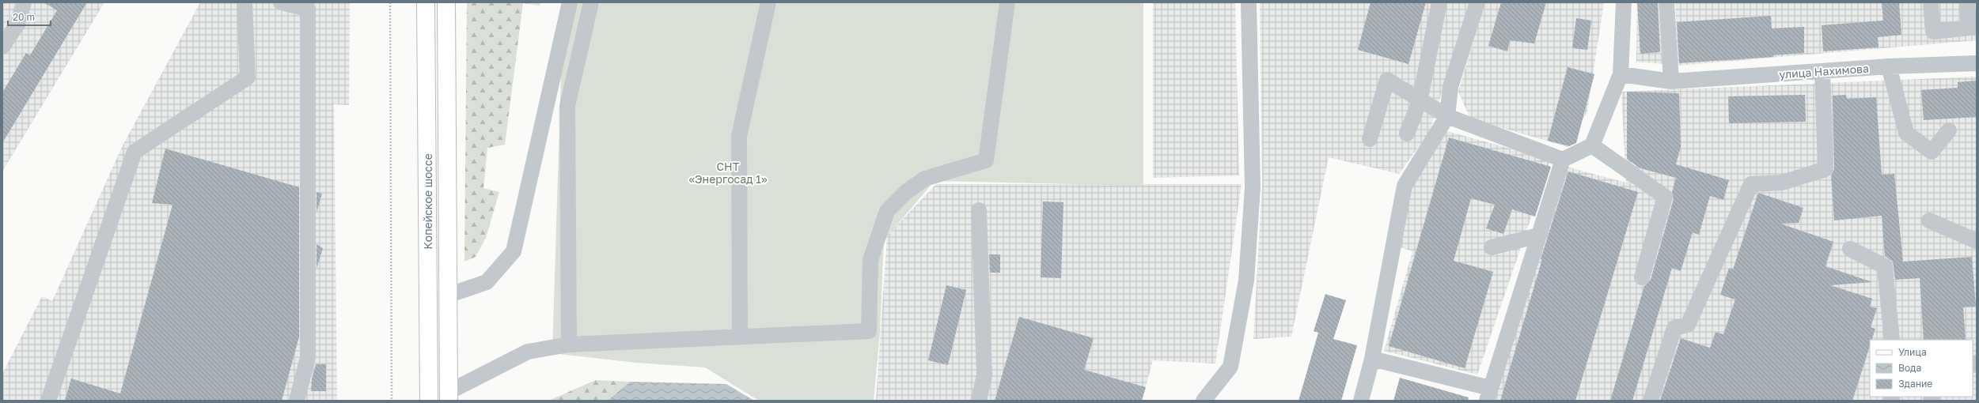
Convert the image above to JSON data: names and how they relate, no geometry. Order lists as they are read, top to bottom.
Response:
{
  "streets": {
    "main road": ["Копейское шоссе"],
    "street": ["улица Нахимова"]
  },
  "parks": ["СНТ «Энергосад 1»"],
  "legend": ["Улица", "Вода", "Здание"],
  "scale_bar": "20 m"
}
